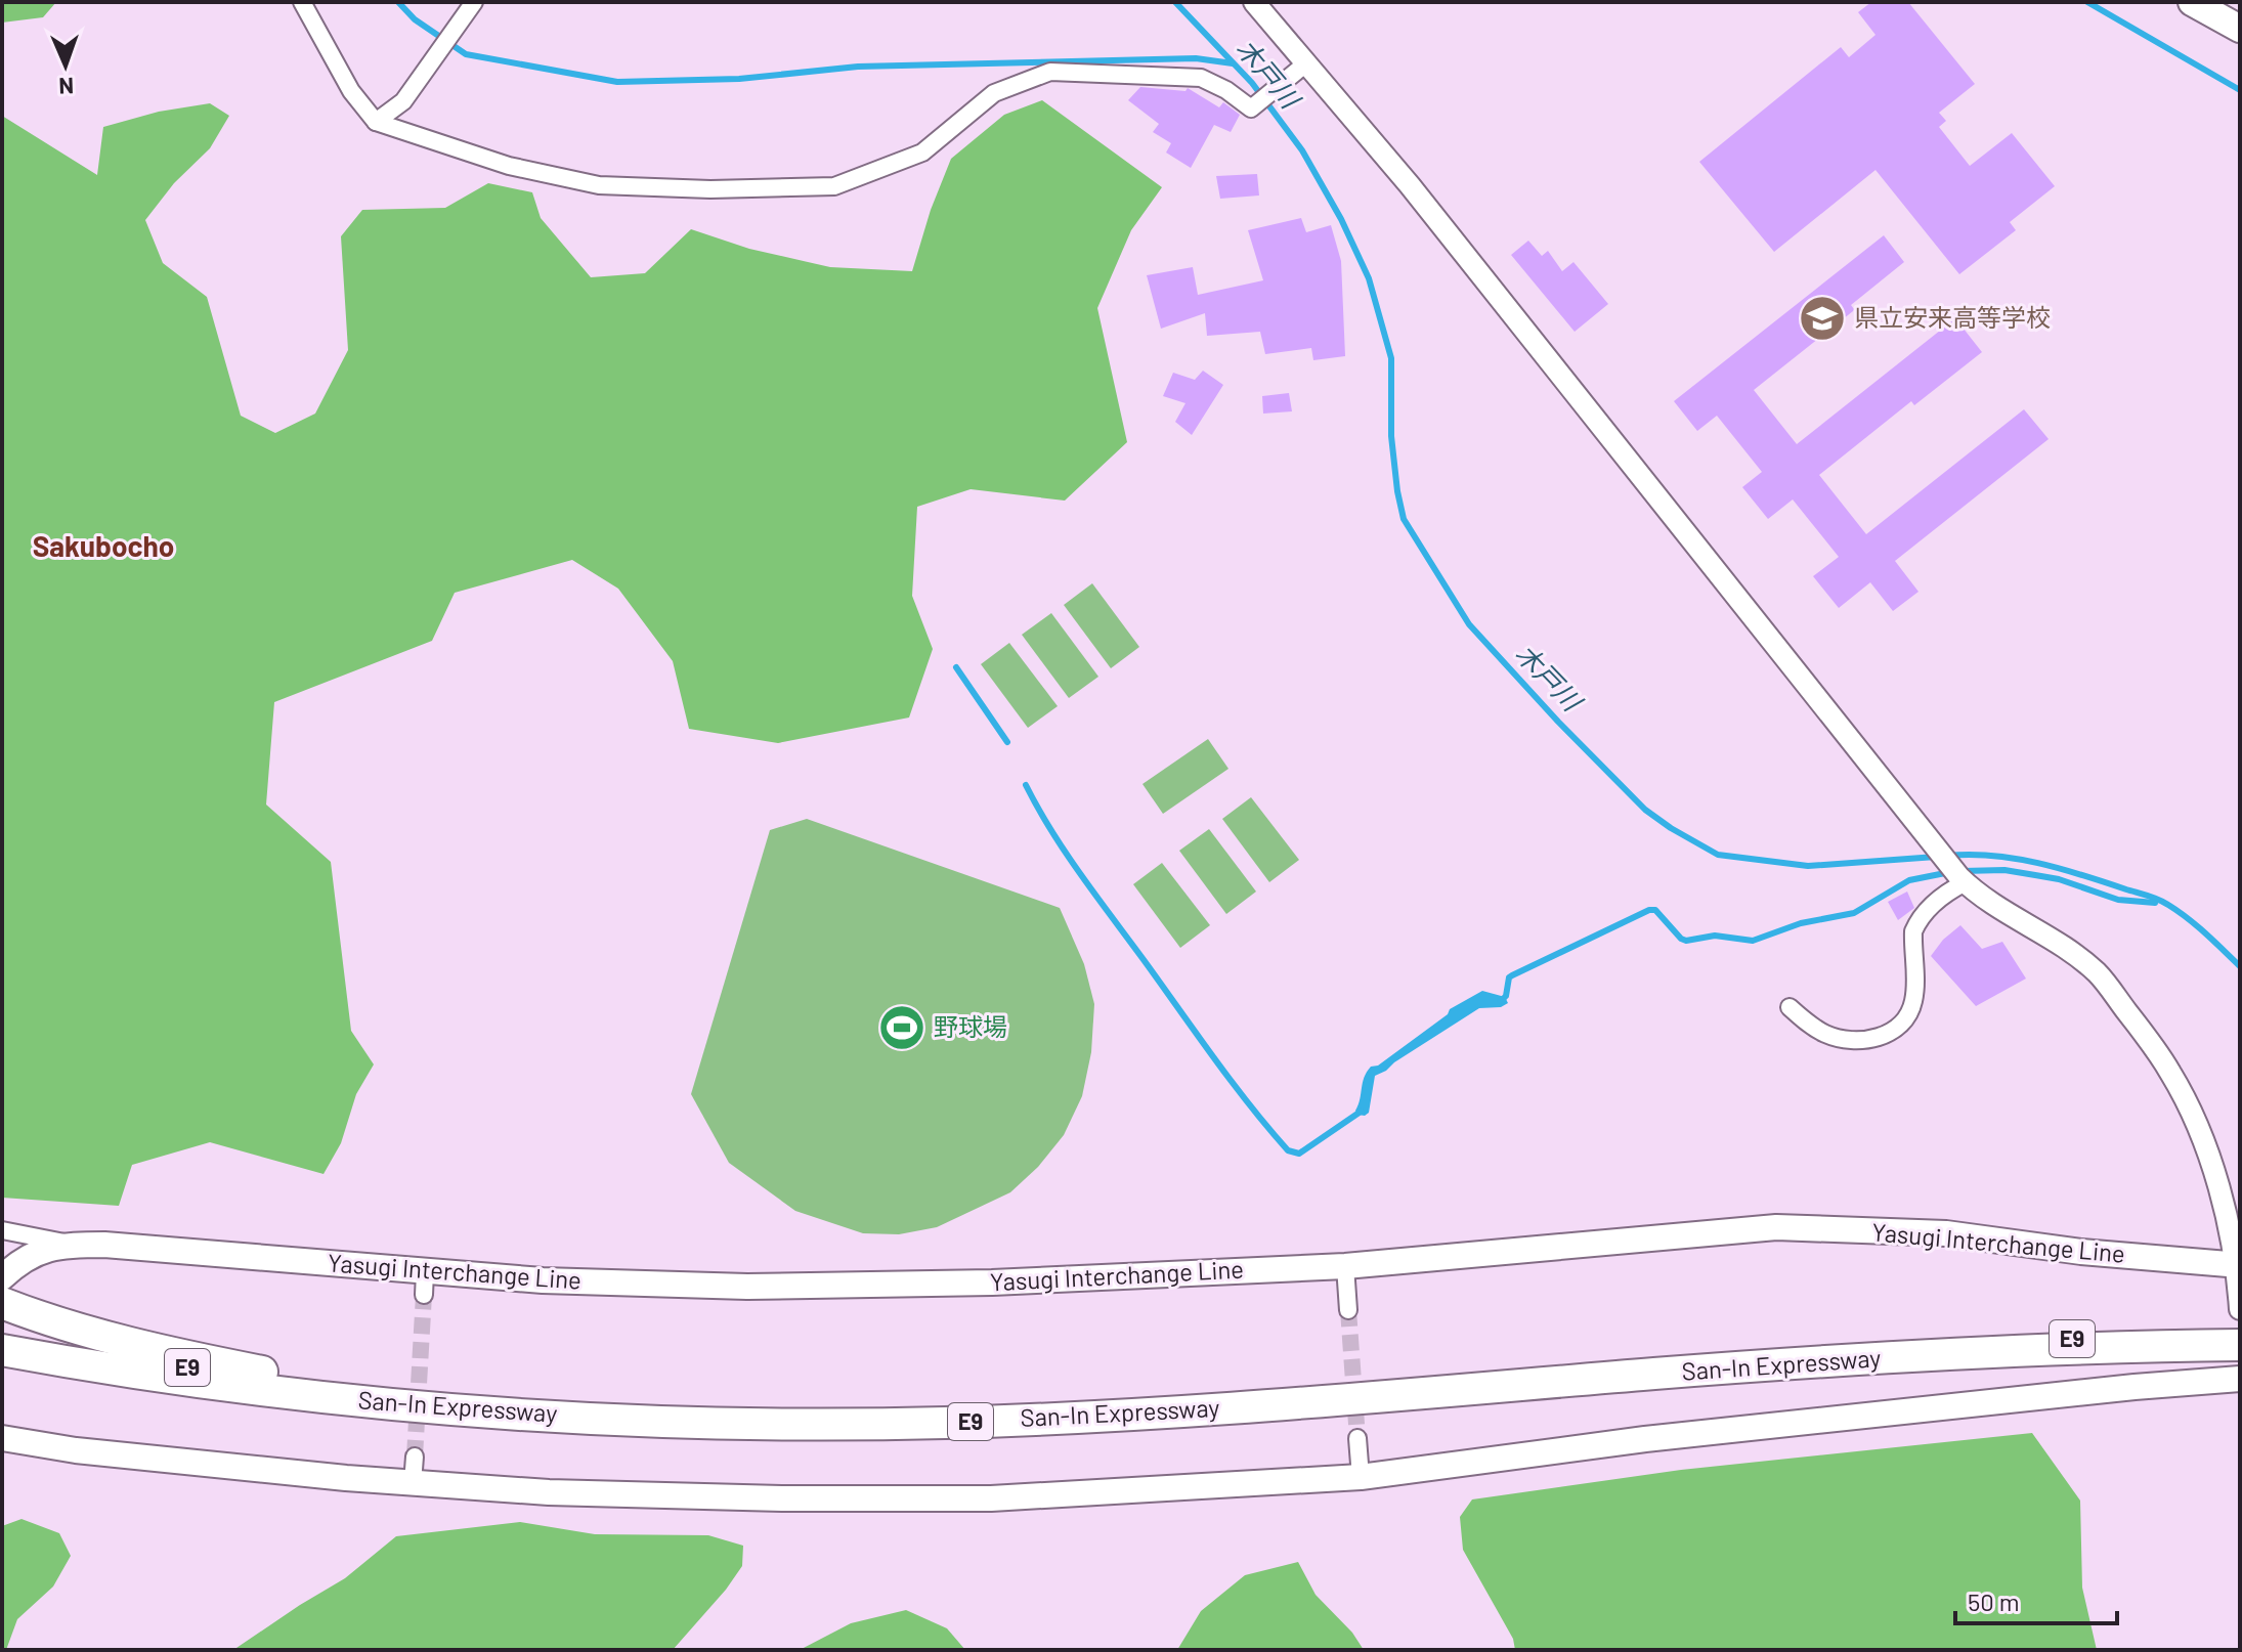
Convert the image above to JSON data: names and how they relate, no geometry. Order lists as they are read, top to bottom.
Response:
{
  "streets": {
    "highway": ["E9", "San-In Expressway"],
    "main road": ["Yasugi Interchange Line"]
  },
  "districts": ["Sakubocho"],
  "water": ["木戸川"],
  "places": {
    "school or university": ["県立安来高等学校"],
    "sports": ["野球場"]
  },
  "scale_bar": "50 m",
  "north": "bottom"
}
